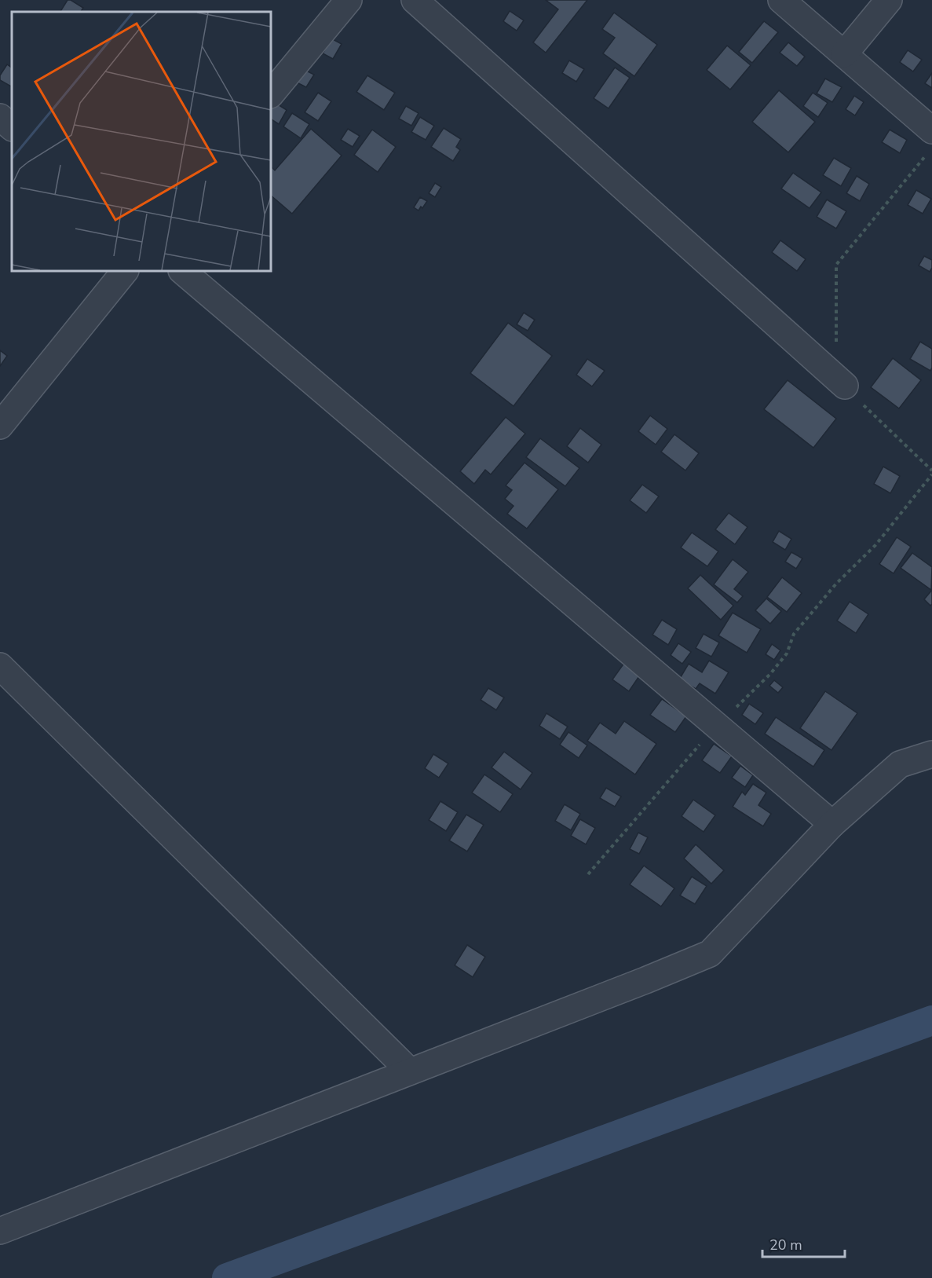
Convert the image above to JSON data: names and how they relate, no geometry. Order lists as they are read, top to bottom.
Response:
{
  "scale_bar": "20 m"
}
